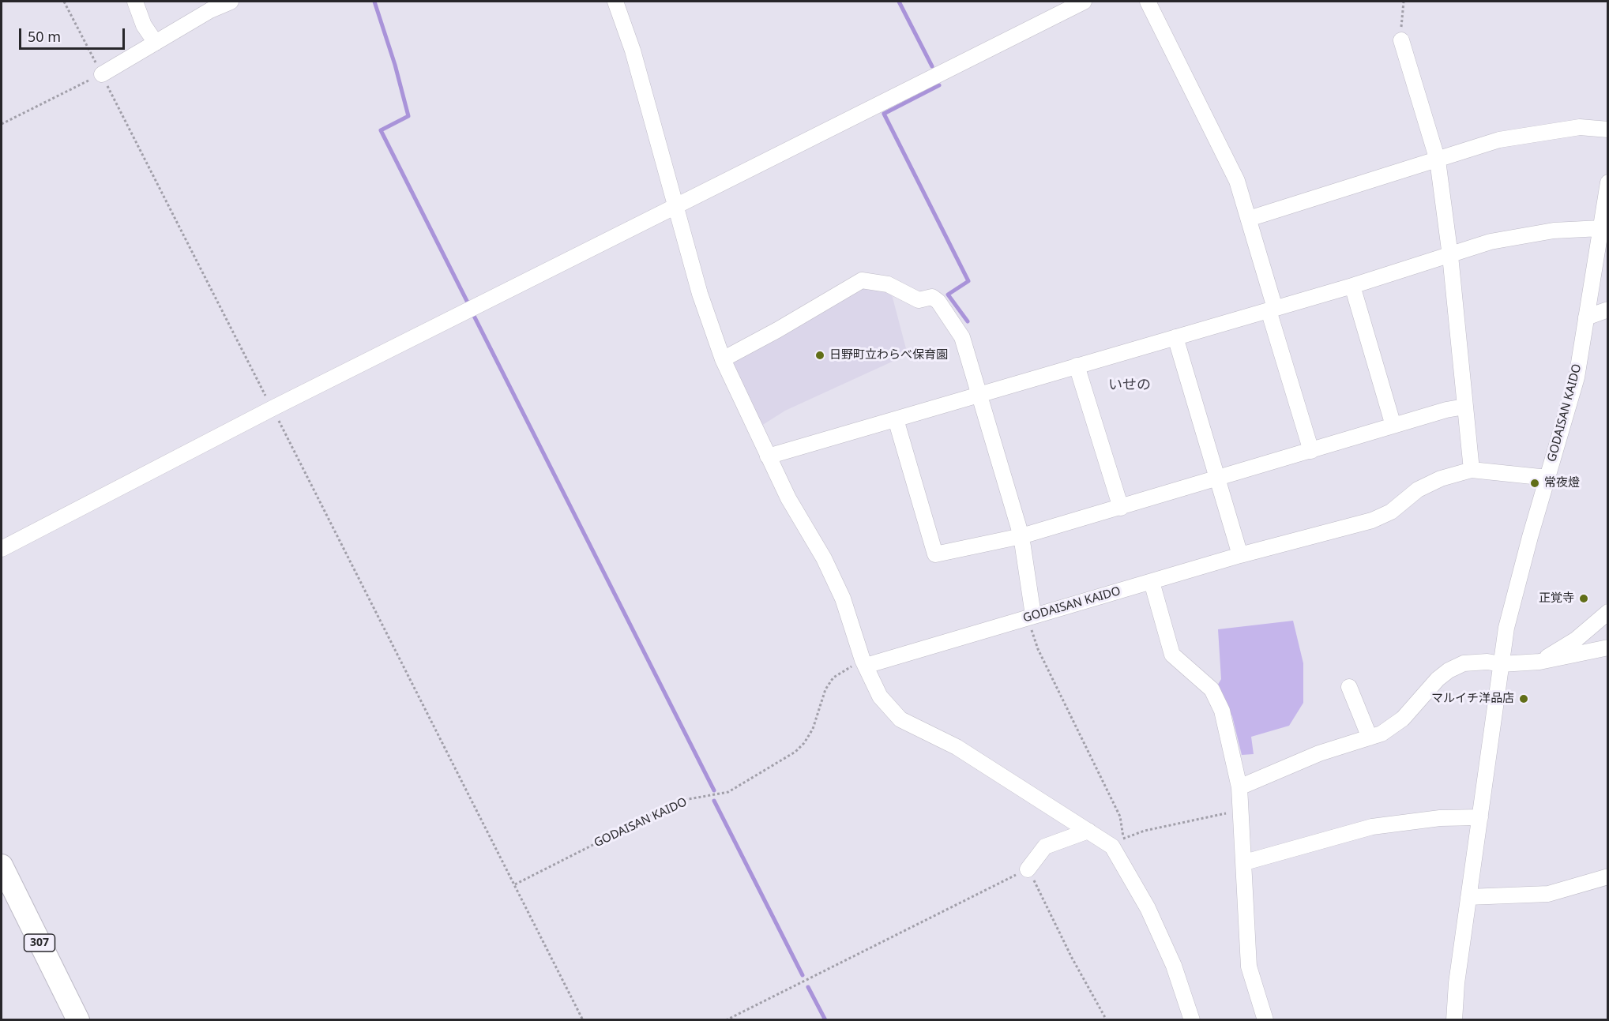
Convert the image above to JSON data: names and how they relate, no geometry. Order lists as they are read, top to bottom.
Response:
{
  "streets": {
    "highway": ["307"],
    "street": ["GODAISAN KAIDO"]
  },
  "districts": ["いせの"],
  "places": [
    "日野町立わらべ保育園",
    "常夜燈",
    "正覚寺",
    "マルイチ洋品店"
  ],
  "scale_bar": "50 m"
}
